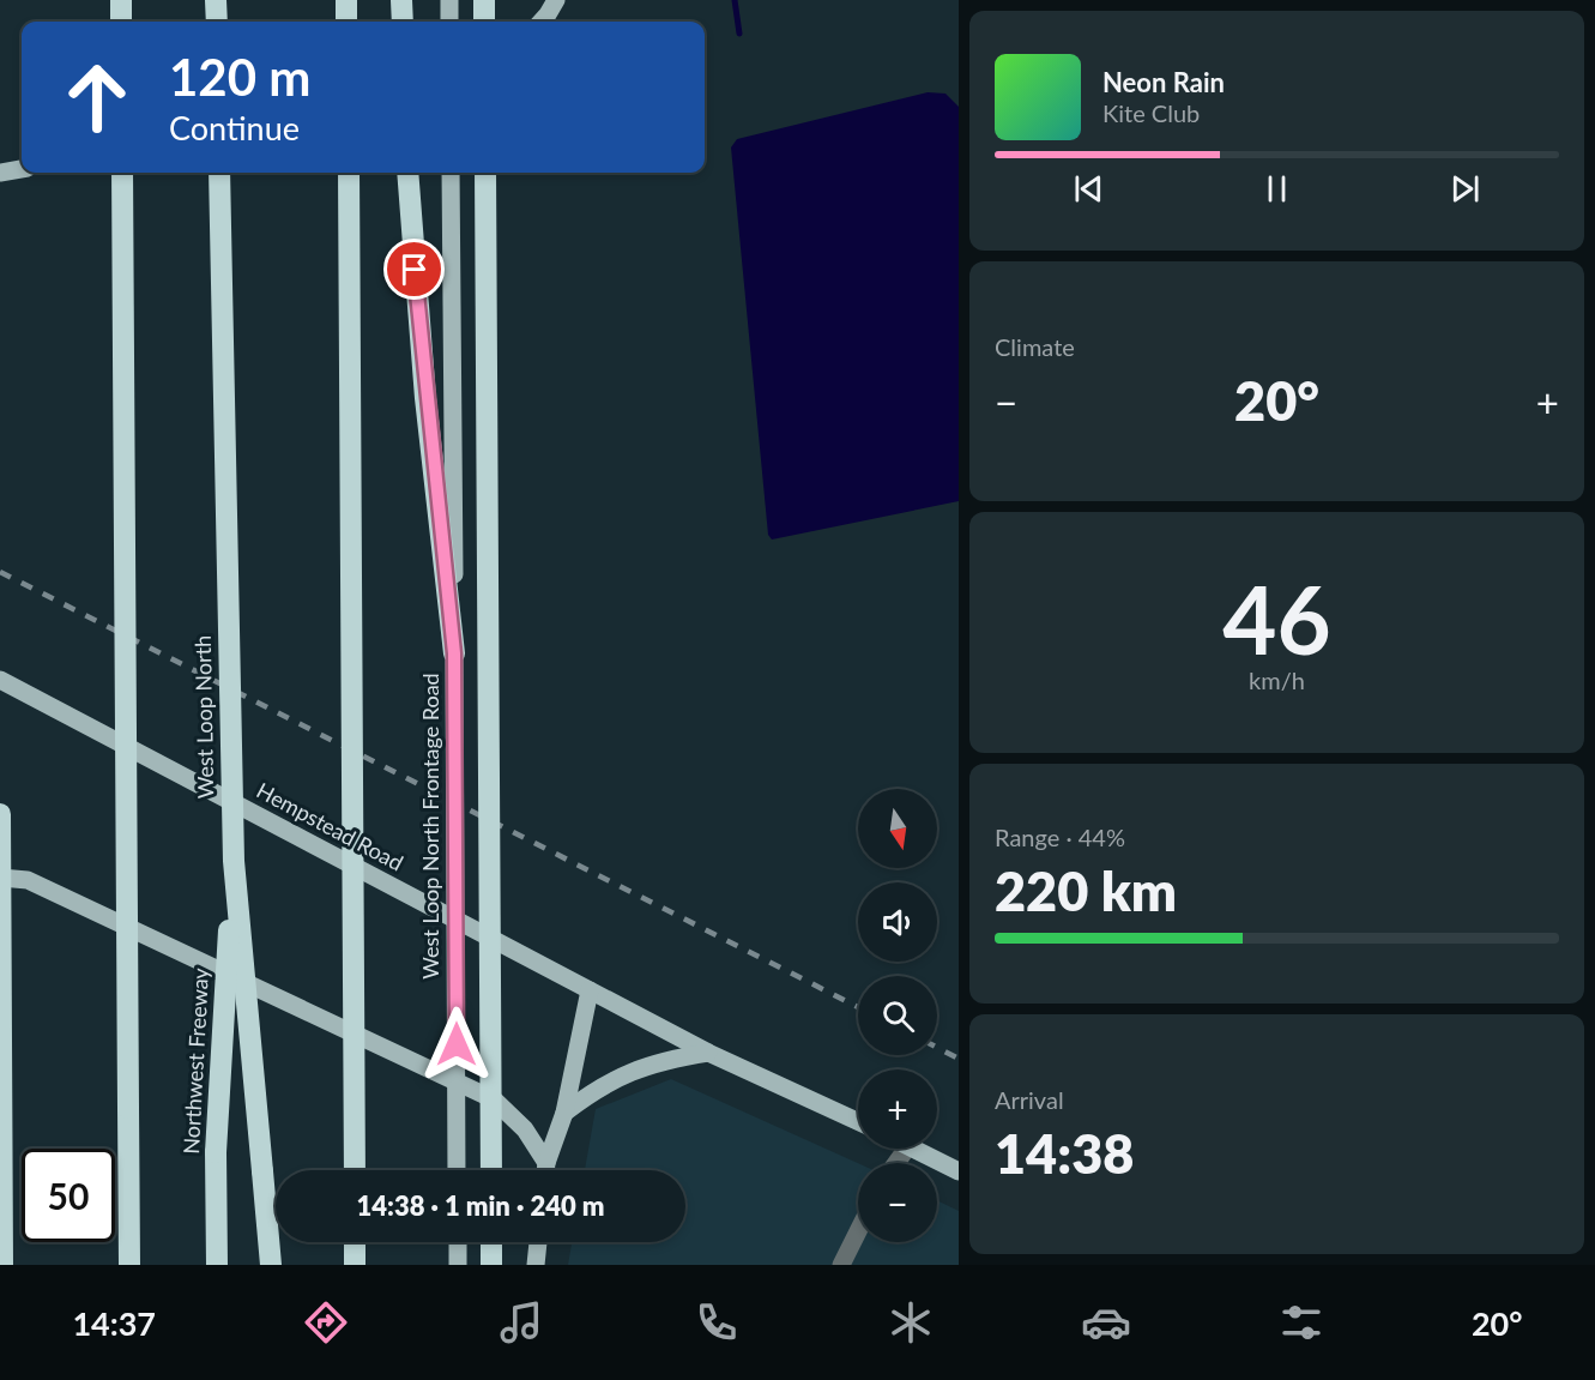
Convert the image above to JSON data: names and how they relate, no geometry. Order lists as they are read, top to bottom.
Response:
{
  "streets": {
    "highway": ["West Loop North", "Northwest Freeway"],
    "main road": ["West Loop North Frontage Road", "Hempstead Road"]
  },
  "crossings": [
    ["West Loop North", "Northwest Freeway"]
  ],
  "north": "bottom",
  "page": {
    "turn": ["120 m", "Continue"],
    "song": ["Neon Rain", "Kite Club"],
    "tile": [
      "Climate",
      ["46", "km/h"],
      ["Range · 44%", "220 km"],
      ["Arrival", "14:38"]
    ],
    "heat": ["−", "20°", "+"],
    "map_buttons": ["+", "−"],
    "limit": "50",
    "trip": "14:38 · 1 min · 240 m",
    "tabs": ["14:37", "20°"]
  }
}
